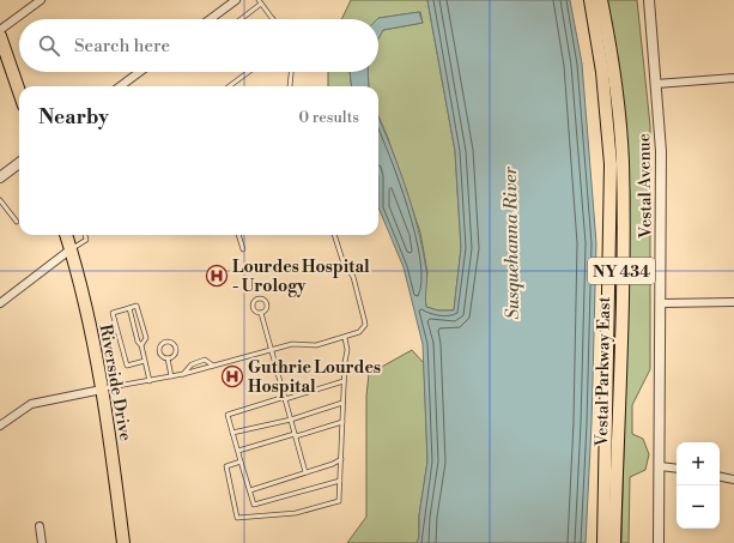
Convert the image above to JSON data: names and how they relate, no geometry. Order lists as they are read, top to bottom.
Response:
{
  "streets": {
    "main road": ["NY 434", "Vestal Parkway East", "Riverside Drive"],
    "street": ["Vestal Avenue"]
  },
  "water": ["Susquehanna River"],
  "places": {
    "hospital": ["Lourdes Hospital - Urology", "Guthrie Lourdes Hospital"]
  },
  "page": {
    "search": "Search here",
    "heading": ["Nearby", "0 results"],
    "map_buttons": ["+", "−"]
  }
}
